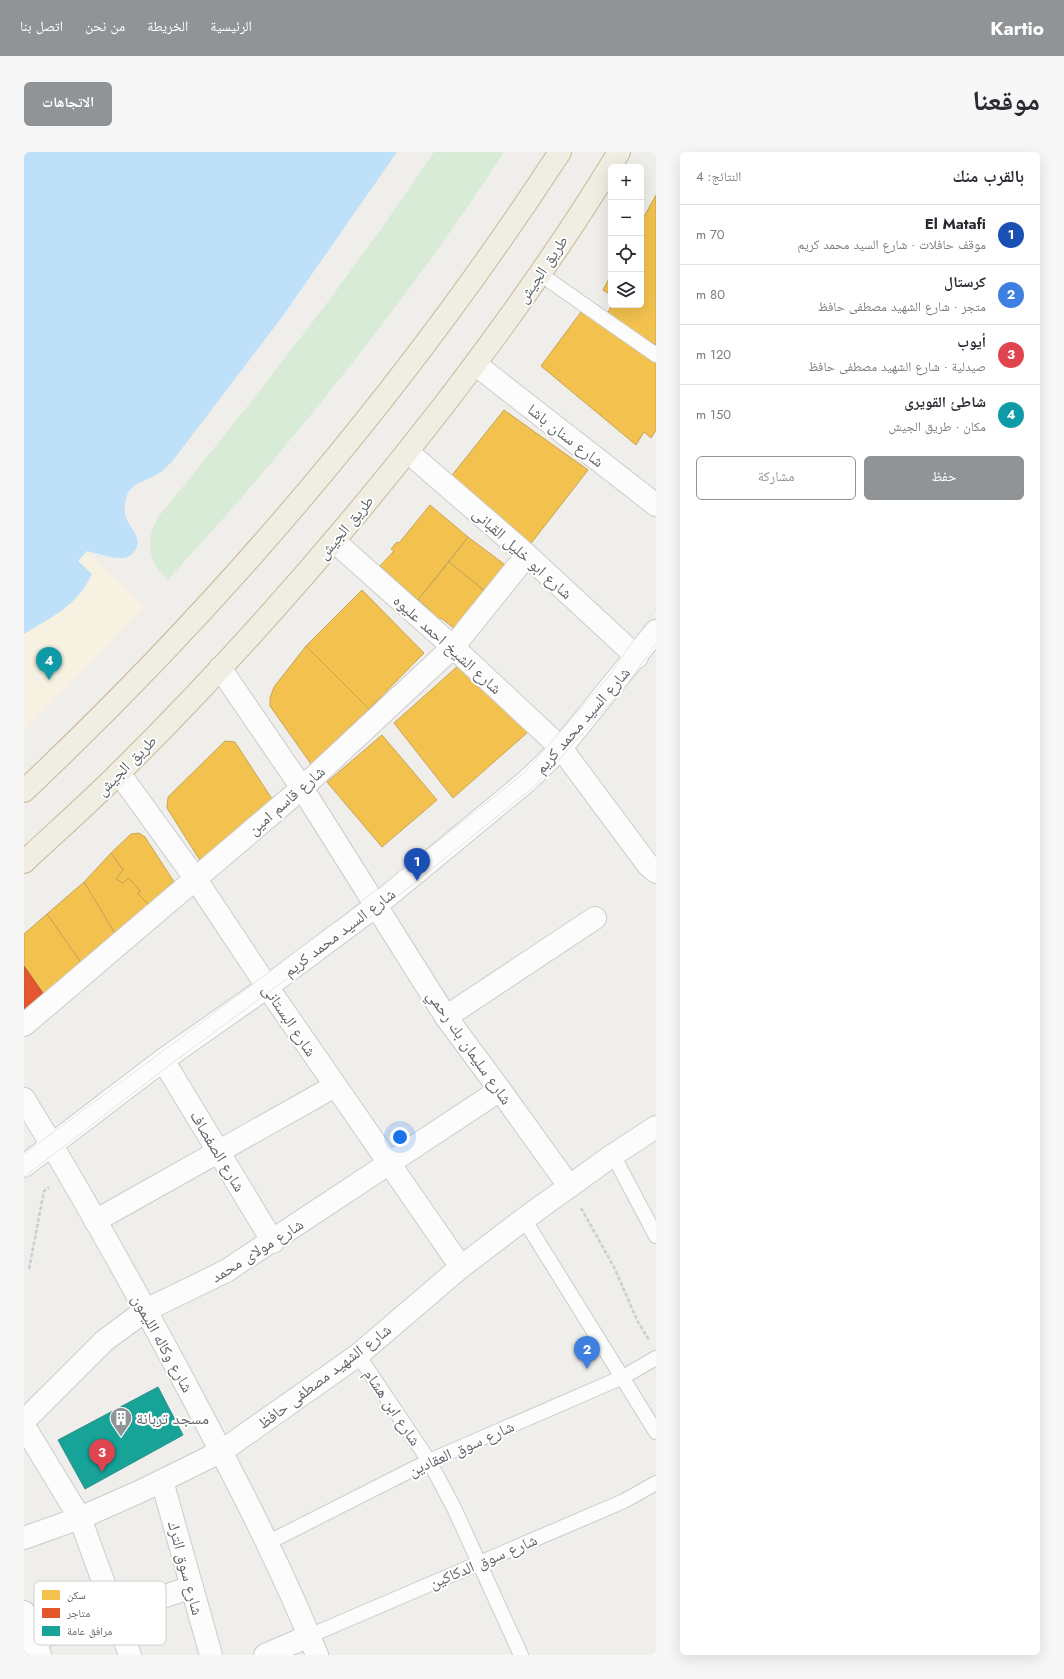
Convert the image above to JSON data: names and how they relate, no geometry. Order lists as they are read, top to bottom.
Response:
{
  "streets": {
    "highway": ["طريق الجيش"],
    "street": [
      "شارع سنان باشا",
      "شارع ابو خليل القبانى",
      "شارع الشيخ احمد عليوه",
      "شارع السيد محمد كريم",
      "شارع قاسم امين",
      "شارع البستانى",
      "شارع سليمان بك رحمي",
      "شارع الصفصاف",
      "شارع مولاى محمد",
      "شارع وكاله الليمون",
      "شارع الشهيد مصطفى حافظ",
      "شارع سوق الترك"
    ],
    "lane": ["شارع ابن هشام", "شارع سوق العقادين", "شارع سوق الدكاكين"]
  },
  "crossings": [
    ["طريق الجيش", "شارع سنان باشا"],
    ["طريق الجيش", "شارع ابو خليل القبانى"],
    ["طريق الجيش", "شارع الشيخ احمد عليوه"],
    ["طريق الجيش", "شارع البستانى"],
    ["طريق الجيش", "شارع سليمان بك رحمي"],
    ["شارع ابو خليل القبانى", "شارع السيد محمد كريم"],
    ["شارع ابو خليل القبانى", "شارع قاسم امين"],
    ["شارع الشيخ احمد عليوه", "شارع السيد محمد كريم"],
    ["شارع الشيخ احمد عليوه", "شارع قاسم امين"],
    ["شارع السيد محمد كريم", "شارع البستانى"],
    ["شارع السيد محمد كريم", "شارع سليمان بك رحمي"],
    ["شارع السيد محمد كريم", "شارع الصفصاف"],
    ["شارع السيد محمد كريم", "شارع وكاله الليمون"],
    ["شارع قاسم امين", "شارع البستانى"],
    ["شارع قاسم امين", "شارع سليمان بك رحمي"],
    ["شارع البستانى", "شارع مولاى محمد"],
    ["شارع البستانى", "شارع الشهيد مصطفى حافظ"],
    ["شارع سليمان بك رحمي", "شارع مولاى محمد"],
    ["شارع سليمان بك رحمي", "شارع الشهيد مصطفى حافظ"],
    ["شارع الصفصاف", "شارع مولاى محمد"],
    ["شارع مولاى محمد", "شارع وكاله الليمون"],
    ["شارع وكاله الليمون", "شارع الشهيد مصطفى حافظ"],
    ["شارع وكاله الليمون", "شارع سوق العقادين"],
    ["شارع وكاله الليمون", "شارع سوق الدكاكين"],
    ["شارع الشهيد مصطفى حافظ", "شارع ابن هشام"],
    ["شارع الشهيد مصطفى حافظ", "شارع سوق الترك"],
    ["شارع ابن هشام", "شارع سوق العقادين"],
    ["شارع ابن هشام", "شارع سوق الدكاكين"]
  ],
  "places": {
    "building": ["مسجد تربانة"]
  },
  "legend": ["سكن", "متاجر", "مرافق عامة"],
  "page": {
    "header": "Kartio",
    "nav": [
      "الرئيسية",
      "الخريطة",
      "من نحن",
      "اتصل بنا"
    ],
    "title": "موقعنا",
    "buttons": [
      "الاتجاهات",
      ["حفظ", "مشاركة"]
    ],
    "heading": ["بالقرب منك", "النتائج: 4"],
    "map_buttons": ["+", "−"],
    "list": [
      {
        "mark": "1",
        "name": "El Matafi",
        "note": "موقف حافلات · شارع السيد محمد كريم",
        "value": "70 m"
      },
      {
        "mark": "2",
        "name": "كرستال",
        "note": "متجر · شارع الشهيد مصطفى حافظ",
        "value": "80 m"
      },
      {
        "mark": "3",
        "name": "أيوب",
        "note": "صيدلية · شارع الشهيد مصطفى حافظ",
        "value": "120 m"
      },
      {
        "mark": "4",
        "name": "شاطئ القويرى",
        "note": "مكان · طريق الجيش",
        "value": "150 m"
      }
    ],
    "pins": [
      "4",
      "1",
      "2",
      "3"
    ]
  }
}
